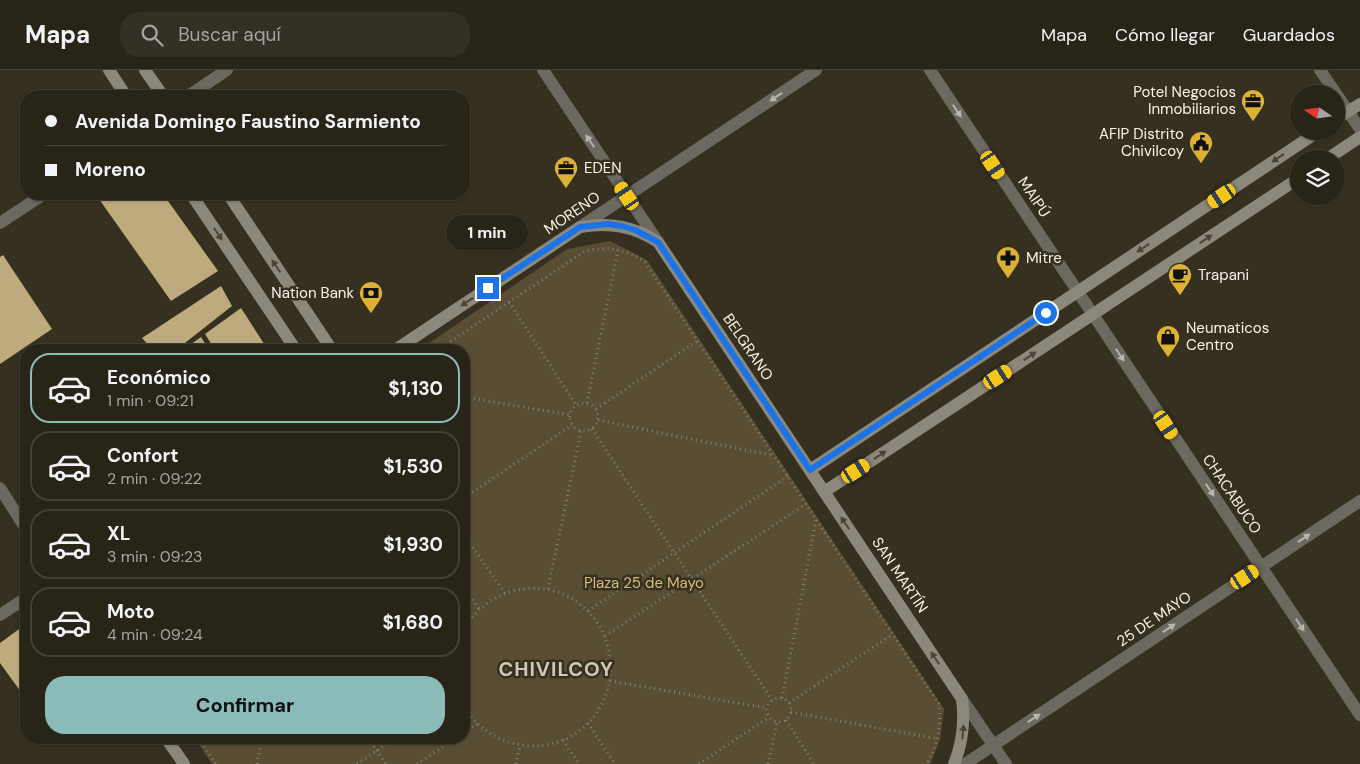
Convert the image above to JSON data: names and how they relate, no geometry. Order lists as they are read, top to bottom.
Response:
{
  "streets": {
    "main road": ["MORENO", "BELGRANO", "SAN MARTÍN"],
    "street": ["MAIPÚ", "CHACABUCO", "25 DE MAYO"]
  },
  "crossings": [
    ["MAIPÚ", "CHACABUCO"],
    ["MORENO", "BELGRANO"],
    ["BELGRANO", "SAN MARTÍN"],
    ["CHACABUCO", "25 DE MAYO"],
    ["SAN MARTÍN", "25 DE MAYO"]
  ],
  "one_way": [
    "MAIPÚ",
    "MORENO",
    "CHACABUCO",
    "SAN MARTÍN",
    "25 DE MAYO"
  ],
  "districts": ["CHIVILCOY"],
  "parks": ["Plaza 25 de Mayo"],
  "places": {
    "office": ["Potel Negocios Inmobiliarios", "EDEN"],
    "public building": ["AFIP Distrito Chivilcoy"],
    "pharmacy": ["Mitre"],
    "cafe": ["Trapani"],
    "bank": ["Nation Bank"],
    "shop": ["Neumaticos Centro"]
  },
  "north": "left",
  "page": {
    "header": "Mapa",
    "search": "Buscar aquí",
    "nav": ["Mapa", "Cómo llegar", "Guardados"],
    "banner": ["Avenida Domingo Faustino Sarmiento", "Moreno"],
    "bubble": "1 min",
    "list": [
      {
        "name": "Económico",
        "note": "1 min · 09:21",
        "value": "$1,130"
      },
      {
        "name": "Confort",
        "note": "2 min · 09:22",
        "value": "$1,530"
      },
      {
        "name": "XL",
        "note": "3 min · 09:23",
        "value": "$1,930"
      },
      {
        "name": "Moto",
        "note": "4 min · 09:24",
        "value": "$1,680"
      }
    ],
    "buttons": "Confirmar"
  }
}
